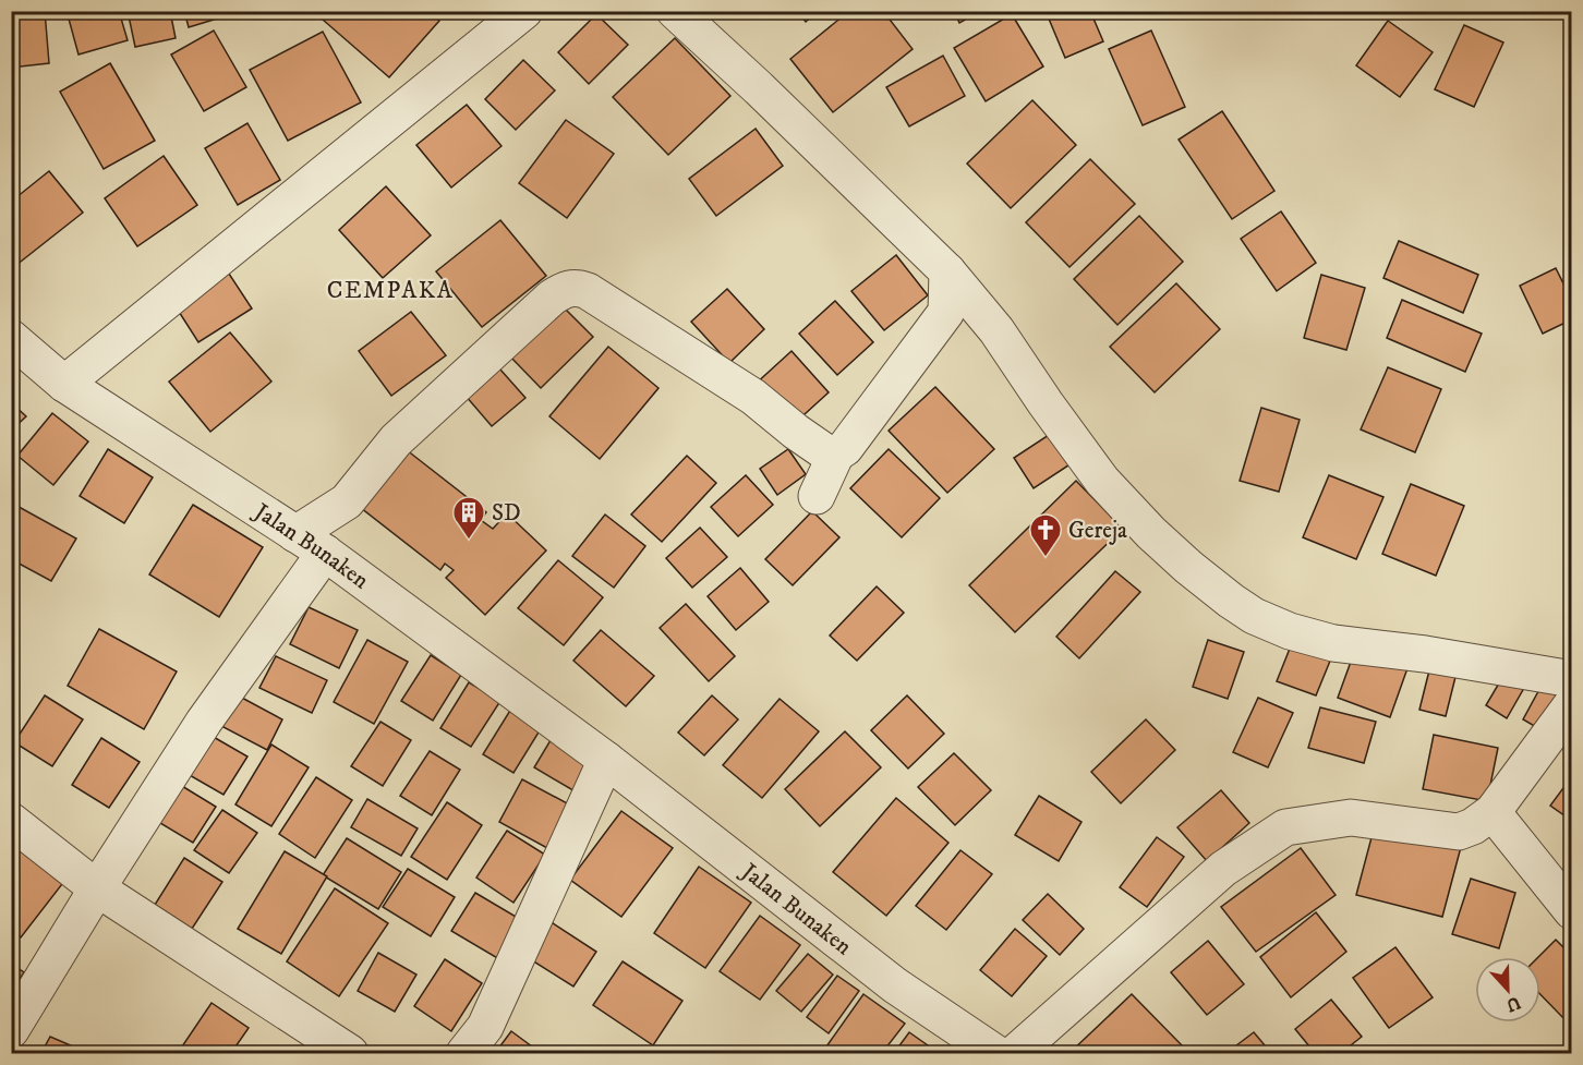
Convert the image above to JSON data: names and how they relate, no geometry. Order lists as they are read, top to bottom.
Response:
{
  "streets": {
    "street": ["Jalan Bunaken"]
  },
  "districts": ["CEMPAKA"],
  "places": {
    "building": ["SD"],
    "church": ["Gereja"]
  },
  "north": "bottom"
}
